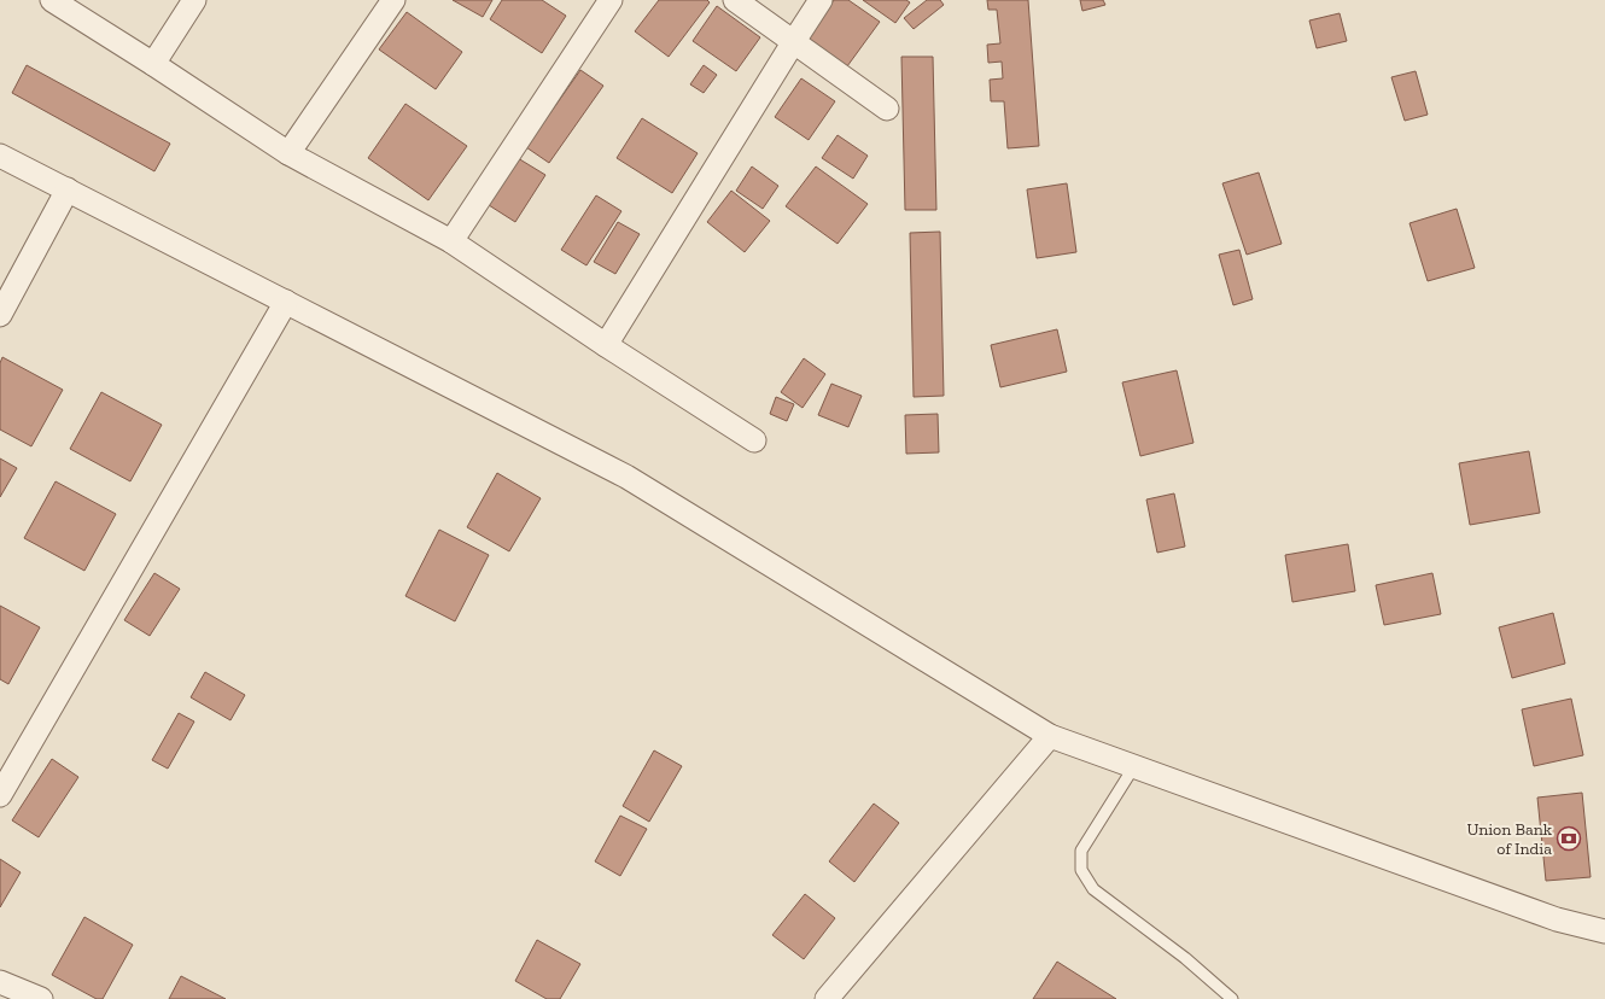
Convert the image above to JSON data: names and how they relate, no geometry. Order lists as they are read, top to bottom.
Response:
{
  "places": {
    "bank": ["Union Bank of India"]
  }
}
